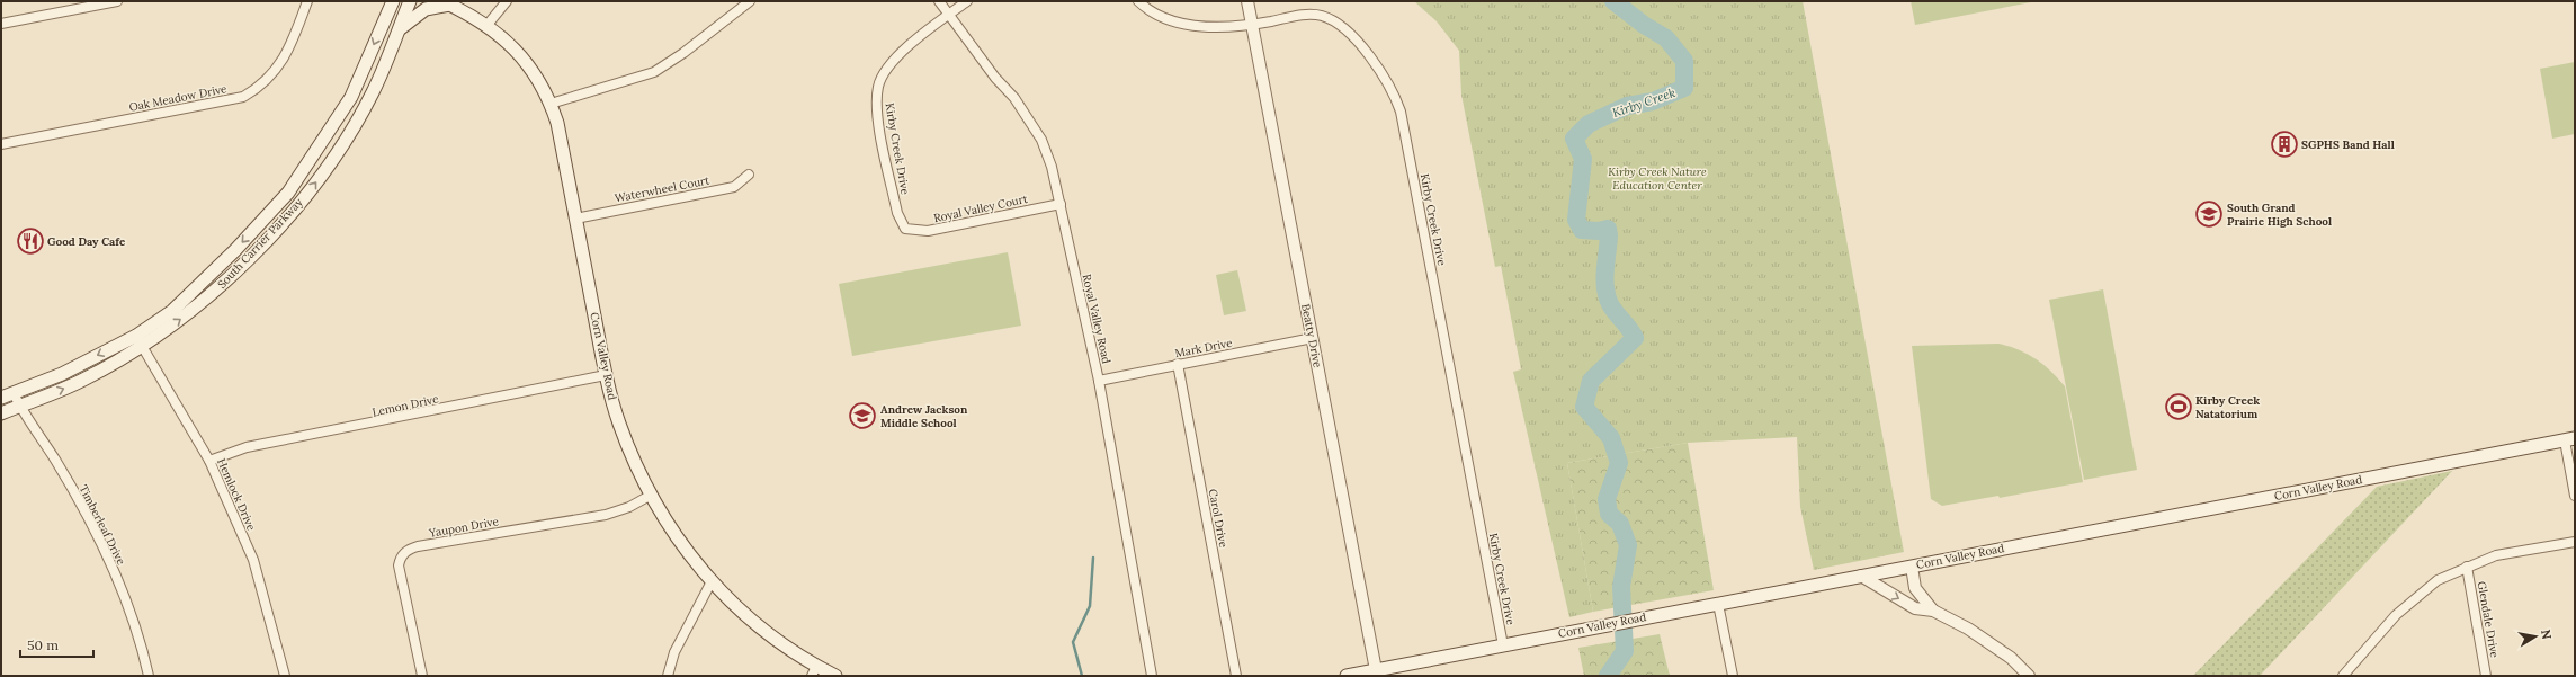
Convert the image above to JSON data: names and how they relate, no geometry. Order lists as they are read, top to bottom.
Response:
{
  "streets": {
    "main road": ["South Carrier Parkway", "Corn Valley Road"],
    "street": [
      "Oak Meadow Drive",
      "Kirby Creek Drive",
      "Waterwheel Court",
      "Royal Valley Court",
      "Royal Valley Road",
      "Beatty Drive",
      "Mark Drive",
      "Lemon Drive",
      "Hemlock Drive",
      "Carol Drive",
      "Timberleaf Drive",
      "Yaupon Drive",
      "Glendale Drive"
    ]
  },
  "crossings": [
    ["Kirby Creek Drive", "Royal Valley Court"],
    ["Kirby Creek Drive", "Royal Valley Road"],
    ["Kirby Creek Drive", "Beatty Drive"],
    ["Kirby Creek Drive", "Corn Valley Road"],
    ["Waterwheel Court", "Corn Valley Road"],
    ["Royal Valley Court", "Royal Valley Road"],
    ["South Carrier Parkway", "Hemlock Drive"],
    ["South Carrier Parkway", "Timberleaf Drive"],
    ["Royal Valley Road", "Mark Drive"],
    ["Beatty Drive", "Mark Drive"],
    ["Beatty Drive", "Corn Valley Road"],
    ["Mark Drive", "Carol Drive"],
    ["Corn Valley Road", "Lemon Drive"],
    ["Corn Valley Road", "Yaupon Drive"],
    ["Lemon Drive", "Hemlock Drive"]
  ],
  "water": ["Kirby Creek"],
  "parks": ["Kirby Creek Nature Education Center"],
  "places": {
    "building": ["SGPHS Band Hall"],
    "school or university": ["South Grand Prairie High School", "Andrew Jackson Middle School"],
    "restaurant": ["Good Day Cafe"],
    "sports": ["Kirby Creek Natatorium"]
  },
  "scale_bar": "50 m",
  "north": "right"
}
